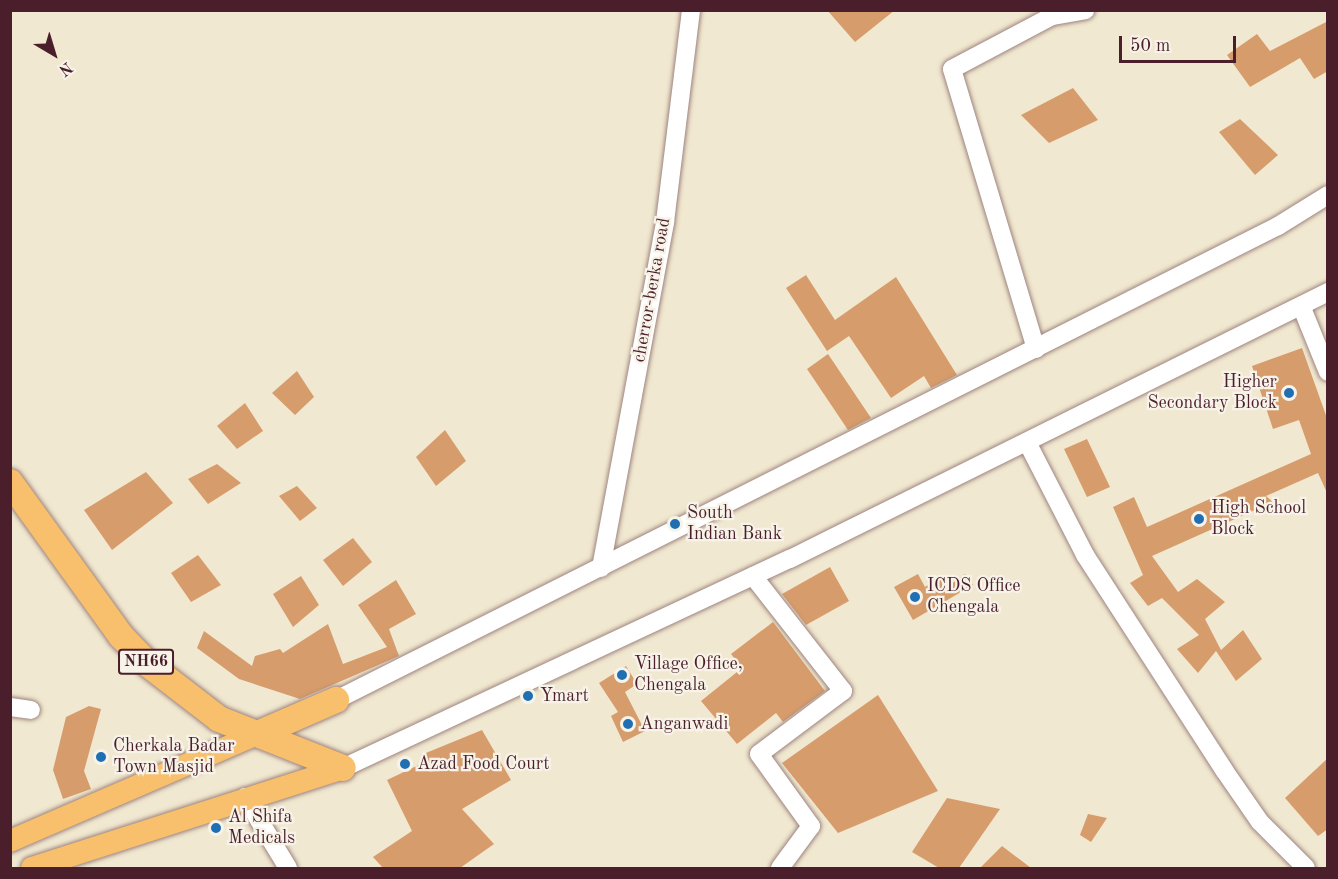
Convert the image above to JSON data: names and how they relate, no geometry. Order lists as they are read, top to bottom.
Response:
{
  "streets": {
    "highway": ["NH66"],
    "street": ["cherror-berka road"]
  },
  "places": [
    "Higher Secondary Block",
    "High School Block",
    "South Indian Bank",
    "ICDS Office Chengala",
    "Village Office, Chengala",
    "Ymart",
    "Anganwadi",
    "Cherkala Badar Town Masjid",
    "Azad Food Court",
    "Al Shifa Medicals"
  ],
  "scale_bar": "50 m",
  "north": "bottom right"
}
